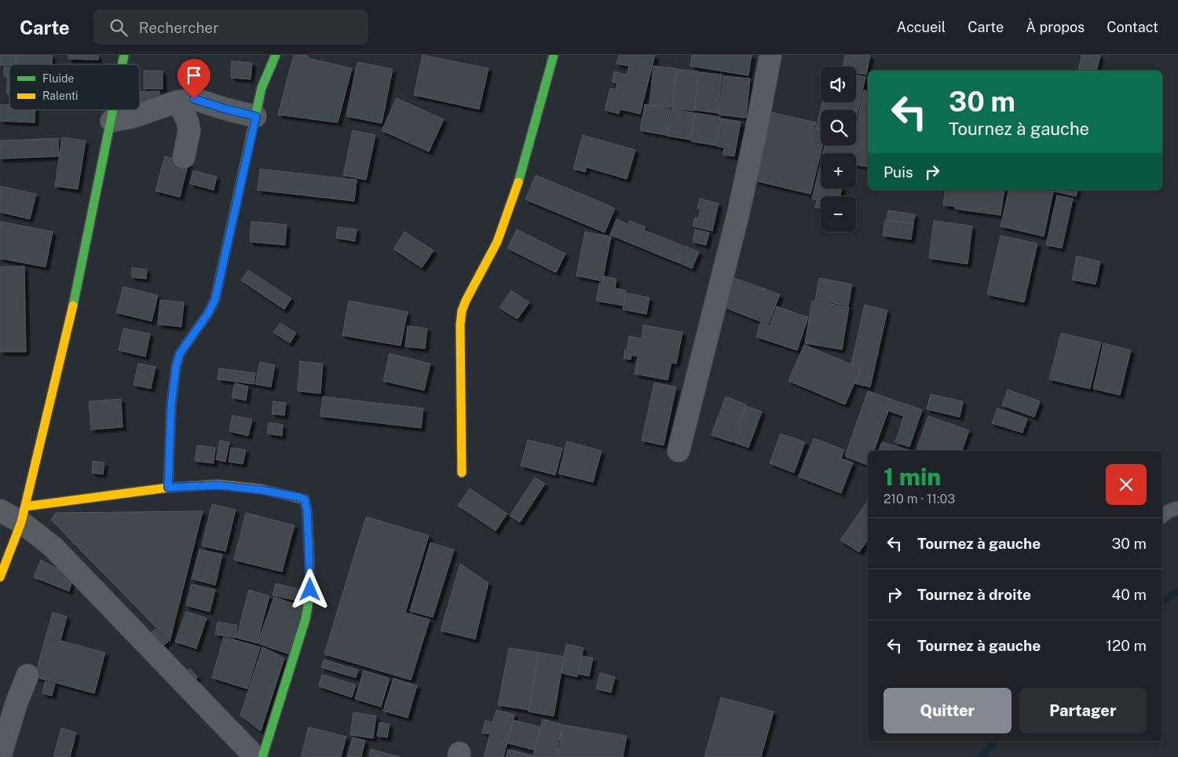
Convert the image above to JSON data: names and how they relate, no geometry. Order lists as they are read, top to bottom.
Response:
{
  "legend": ["Fluide", "Ralenti"],
  "page": {
    "header": "Carte",
    "search": "Rechercher",
    "nav": [
      "Accueil",
      "Carte",
      "À propos",
      "Contact"
    ],
    "map_buttons": ["+", "−"],
    "turn": ["30 m", "Tournez à gauche"],
    "then": "Puis",
    "heading": ["1 min", "210 m · 11:03"],
    "list": [
      {
        "name": "Tournez à gauche",
        "value": "30 m"
      },
      {
        "name": "Tournez à droite",
        "value": "40 m"
      },
      {
        "name": "Tournez à gauche",
        "value": "120 m"
      }
    ],
    "buttons": ["Quitter", "Partager"]
  }
}
